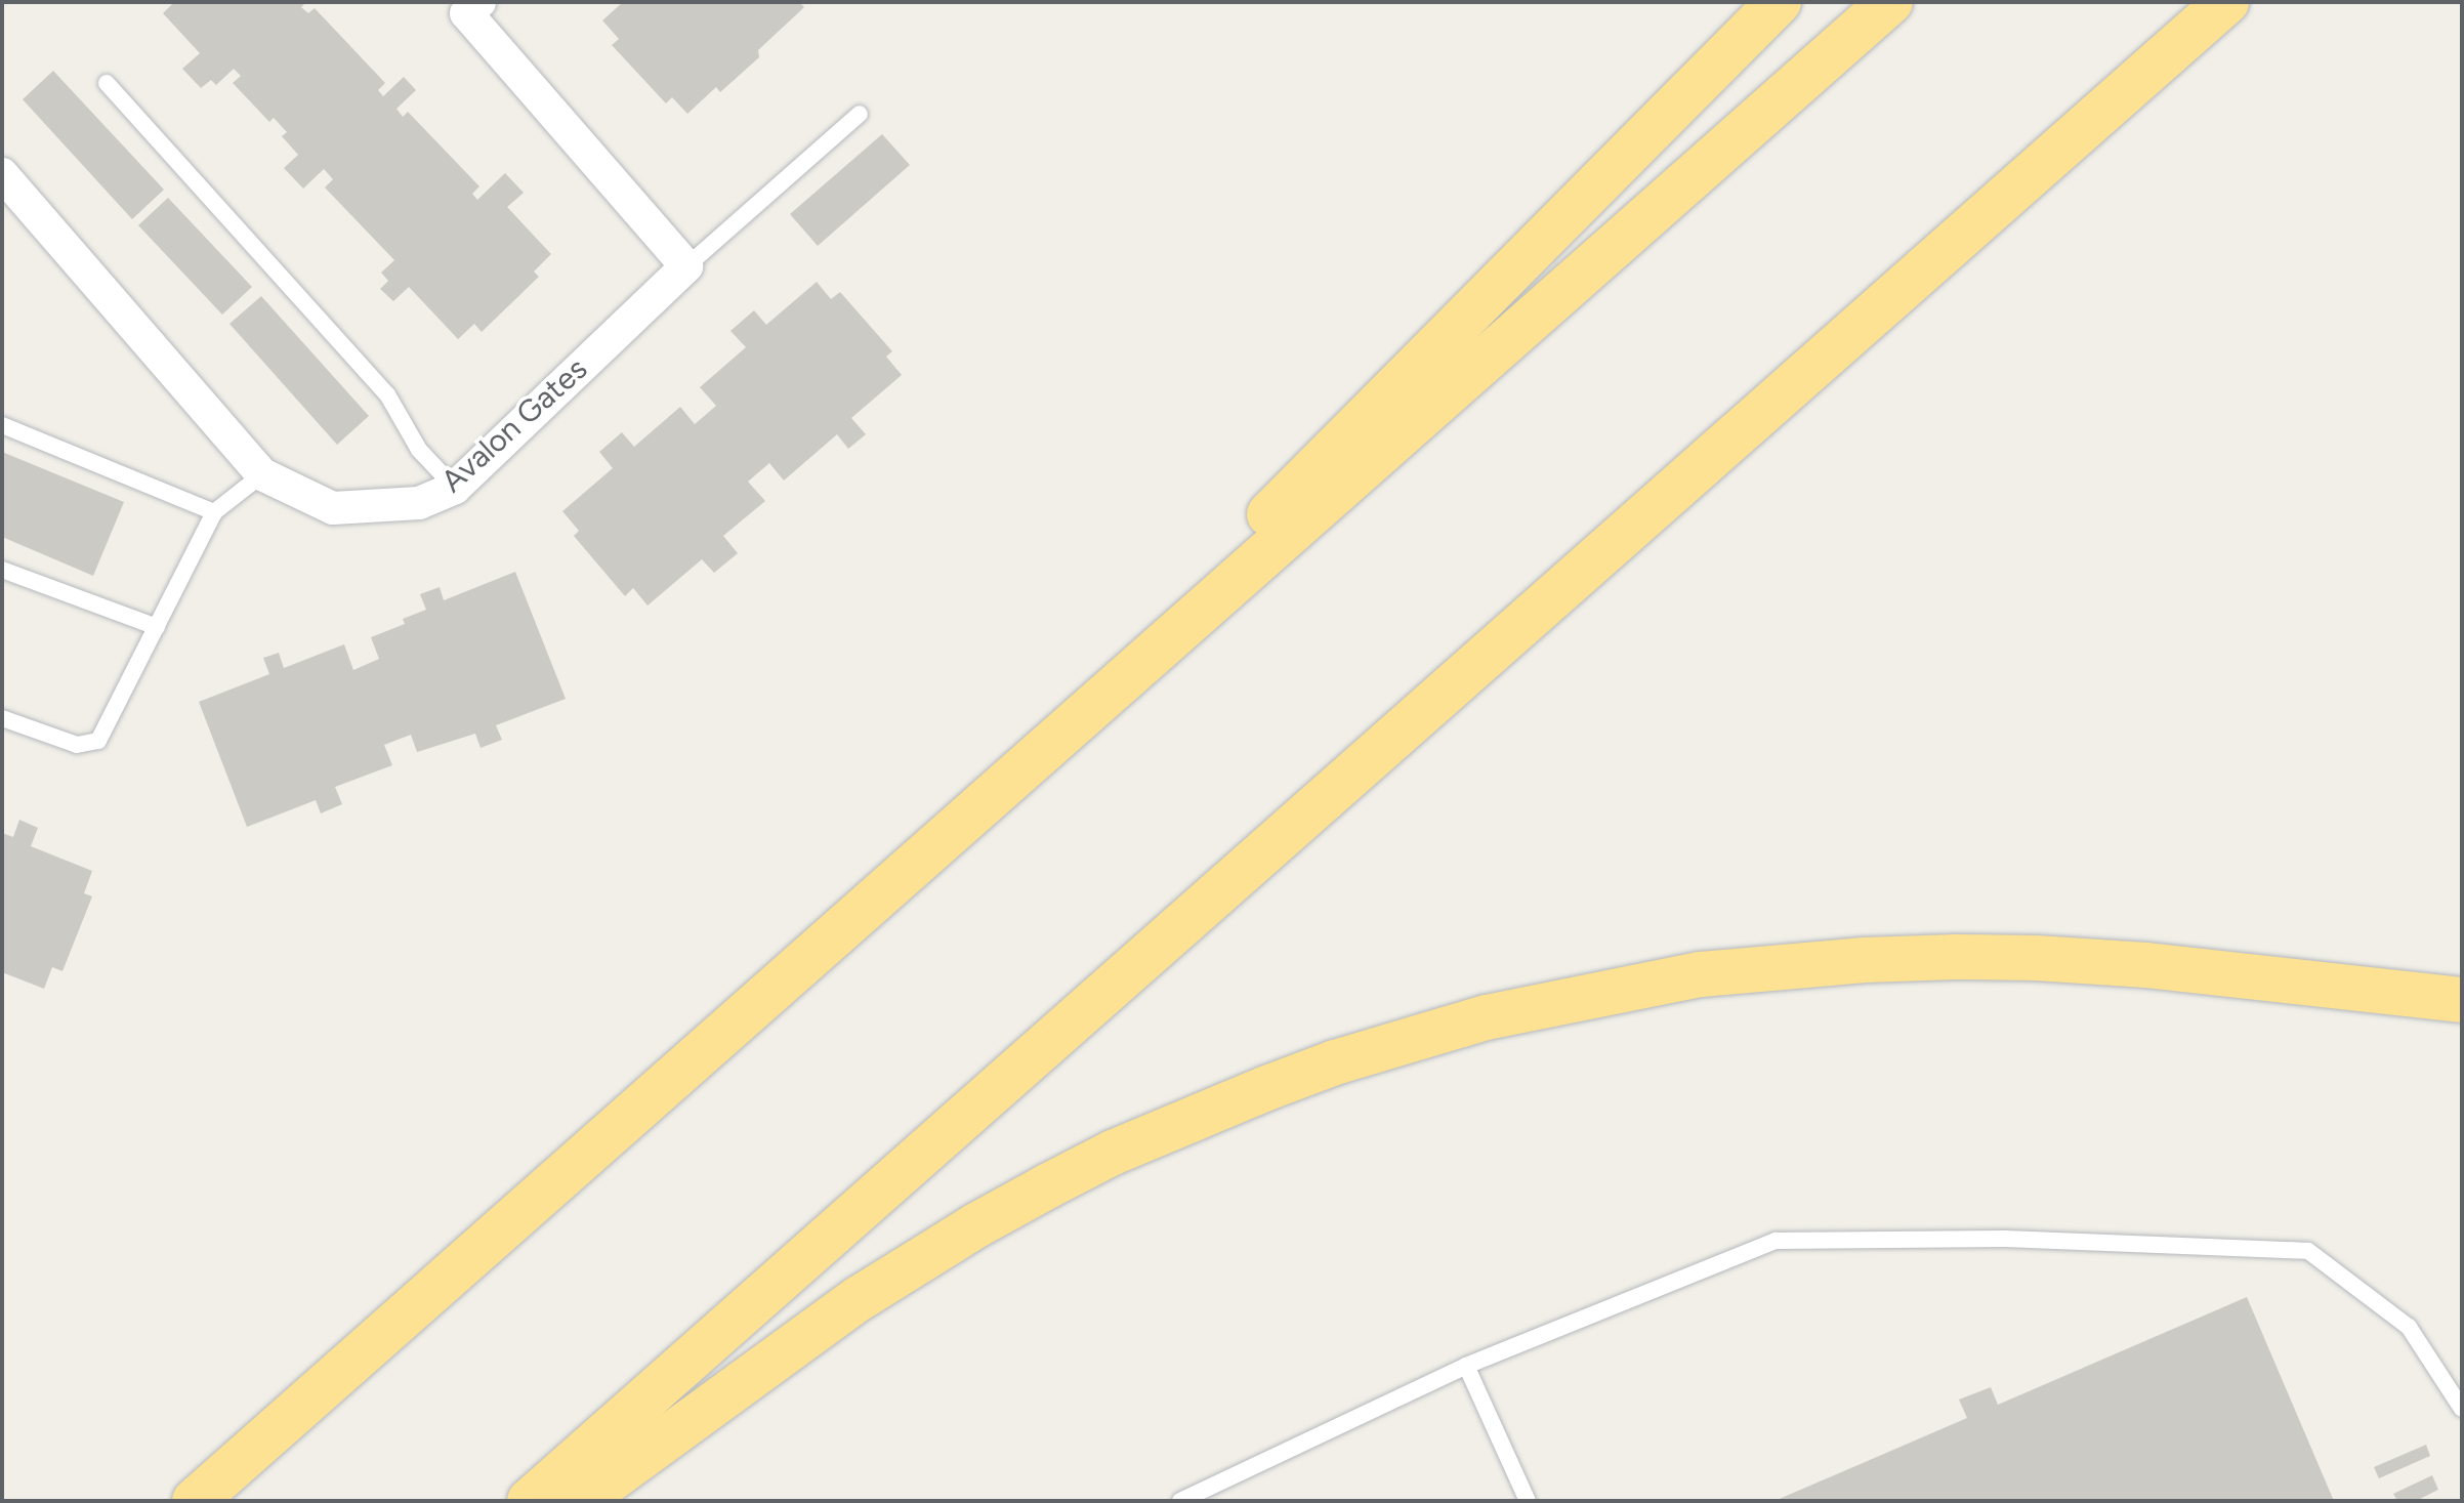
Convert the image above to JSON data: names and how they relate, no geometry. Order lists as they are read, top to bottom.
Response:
{
  "streets": {
    "street": ["Avalon Gates"]
  }
}
